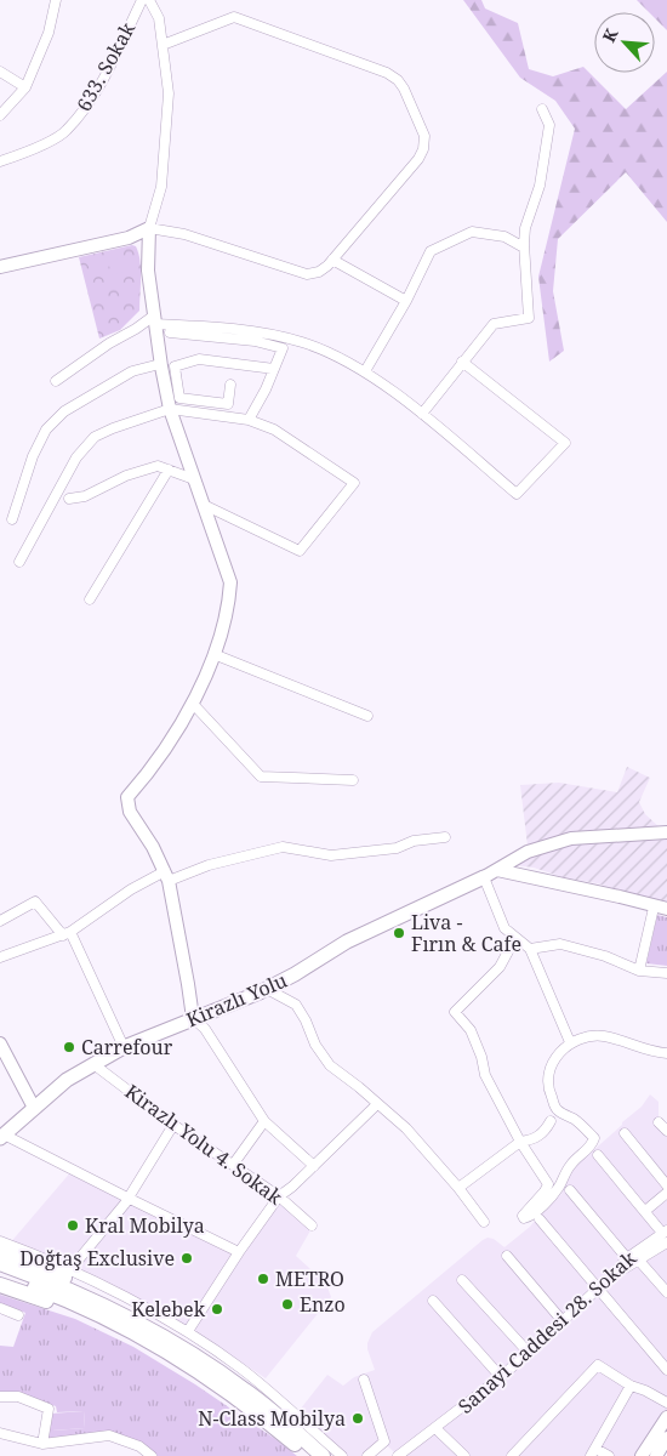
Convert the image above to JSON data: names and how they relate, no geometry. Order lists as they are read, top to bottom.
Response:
{
  "streets": {
    "main road": ["Kirazlı Yolu"],
    "street": ["633. Sokak", "Kirazlı Yolu 4. Sokak", "Sanayi Caddesi 28. Sokak"]
  },
  "crossings": [
    ["Kirazlı Yolu", "Kirazlı Yolu 4. Sokak"]
  ],
  "places": [
    "Liva - Fırın & Cafe",
    "Carrefour",
    "Kral Mobilya",
    "Doğtaş Exclusive",
    "METRO",
    "Enzo",
    "Kelebek",
    "N-Class Mobilya"
  ],
  "north": "top left"
}
